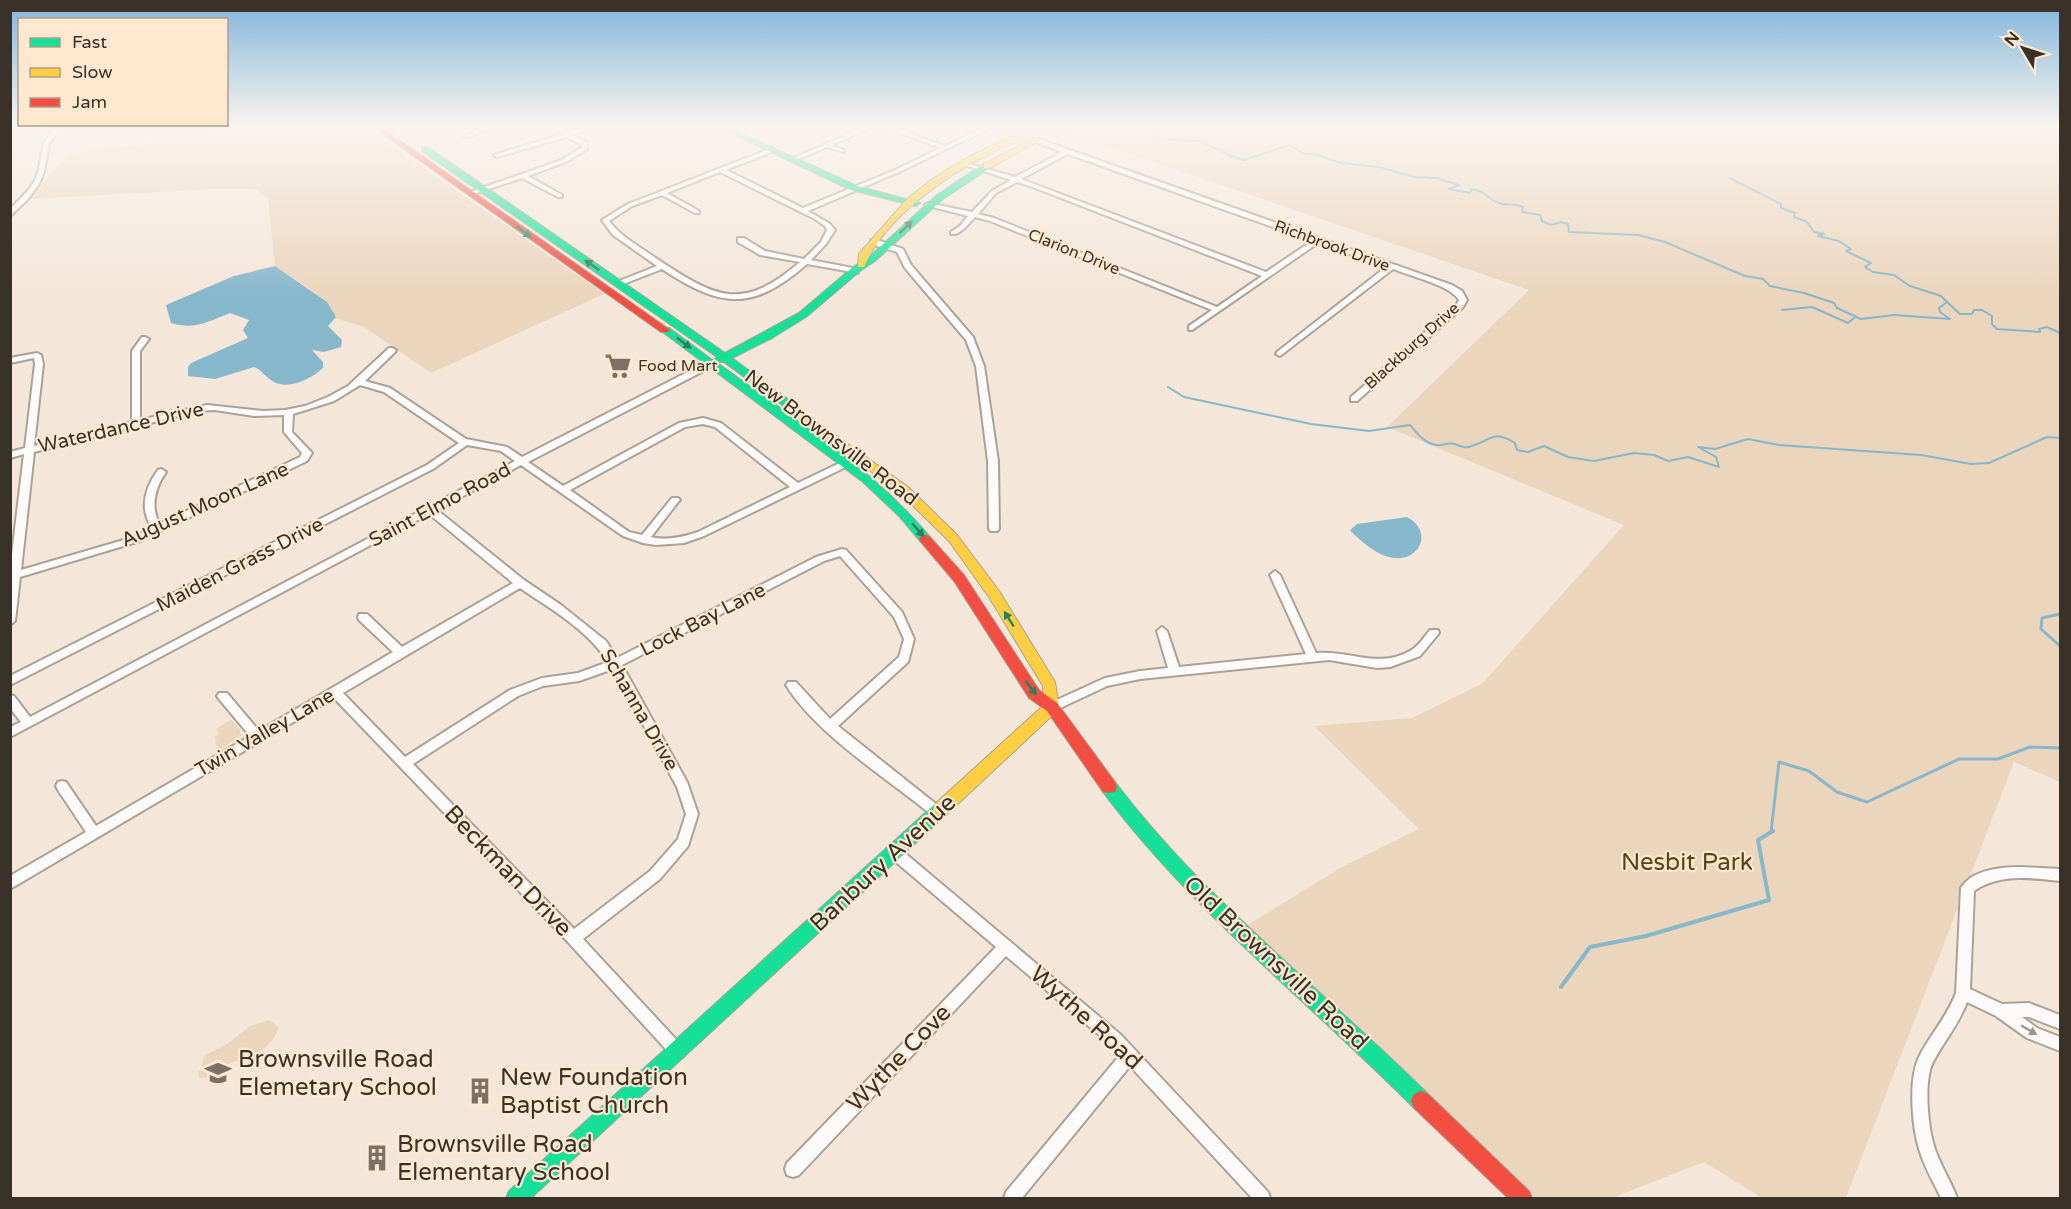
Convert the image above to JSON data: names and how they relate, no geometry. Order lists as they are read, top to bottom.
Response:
{
  "streets": {
    "main road": [
      "New Brownsville Road",
      "Saint Elmo Road",
      "Banbury Avenue",
      "Old Brownsville Road"
    ],
    "street": [
      "Richbrook Drive",
      "Clarion Drive",
      "Blackburg Drive",
      "Waterdance Drive",
      "August Moon Lane",
      "Maiden Grass Drive",
      "Lock Bay Lane",
      "Schanna Drive",
      "Twin Valley Lane",
      "Beckman Drive",
      "Wythe Road",
      "Wythe Cove"
    ]
  },
  "crossings": [
    ["Richbrook Drive", "Blackburg Drive"],
    ["Clarion Drive", "Saint Elmo Road"],
    ["Waterdance Drive", "August Moon Lane"],
    ["New Brownsville Road", "Saint Elmo Road"],
    ["New Brownsville Road", "Banbury Avenue"],
    ["New Brownsville Road", "Old Brownsville Road"],
    ["Saint Elmo Road", "Schanna Drive"],
    ["Lock Bay Lane", "Schanna Drive"],
    ["Lock Bay Lane", "Beckman Drive"],
    ["Schanna Drive", "Twin Valley Lane"],
    ["Schanna Drive", "Beckman Drive"],
    ["Twin Valley Lane", "Beckman Drive"],
    ["Banbury Avenue", "Beckman Drive"],
    ["Banbury Avenue", "Old Brownsville Road"],
    ["Banbury Avenue", "Wythe Road"],
    ["Wythe Road", "Wythe Cove"]
  ],
  "parks": ["Nesbit Park"],
  "places": {
    "supermarket": ["Food Mart"],
    "school or university": ["Brownsville Road Elemetary School"],
    "building": ["New Foundation Baptist Church", "Brownsville Road Elementary School"]
  },
  "legend": ["Fast", "Slow", "Jam"],
  "north": "top left"
}
